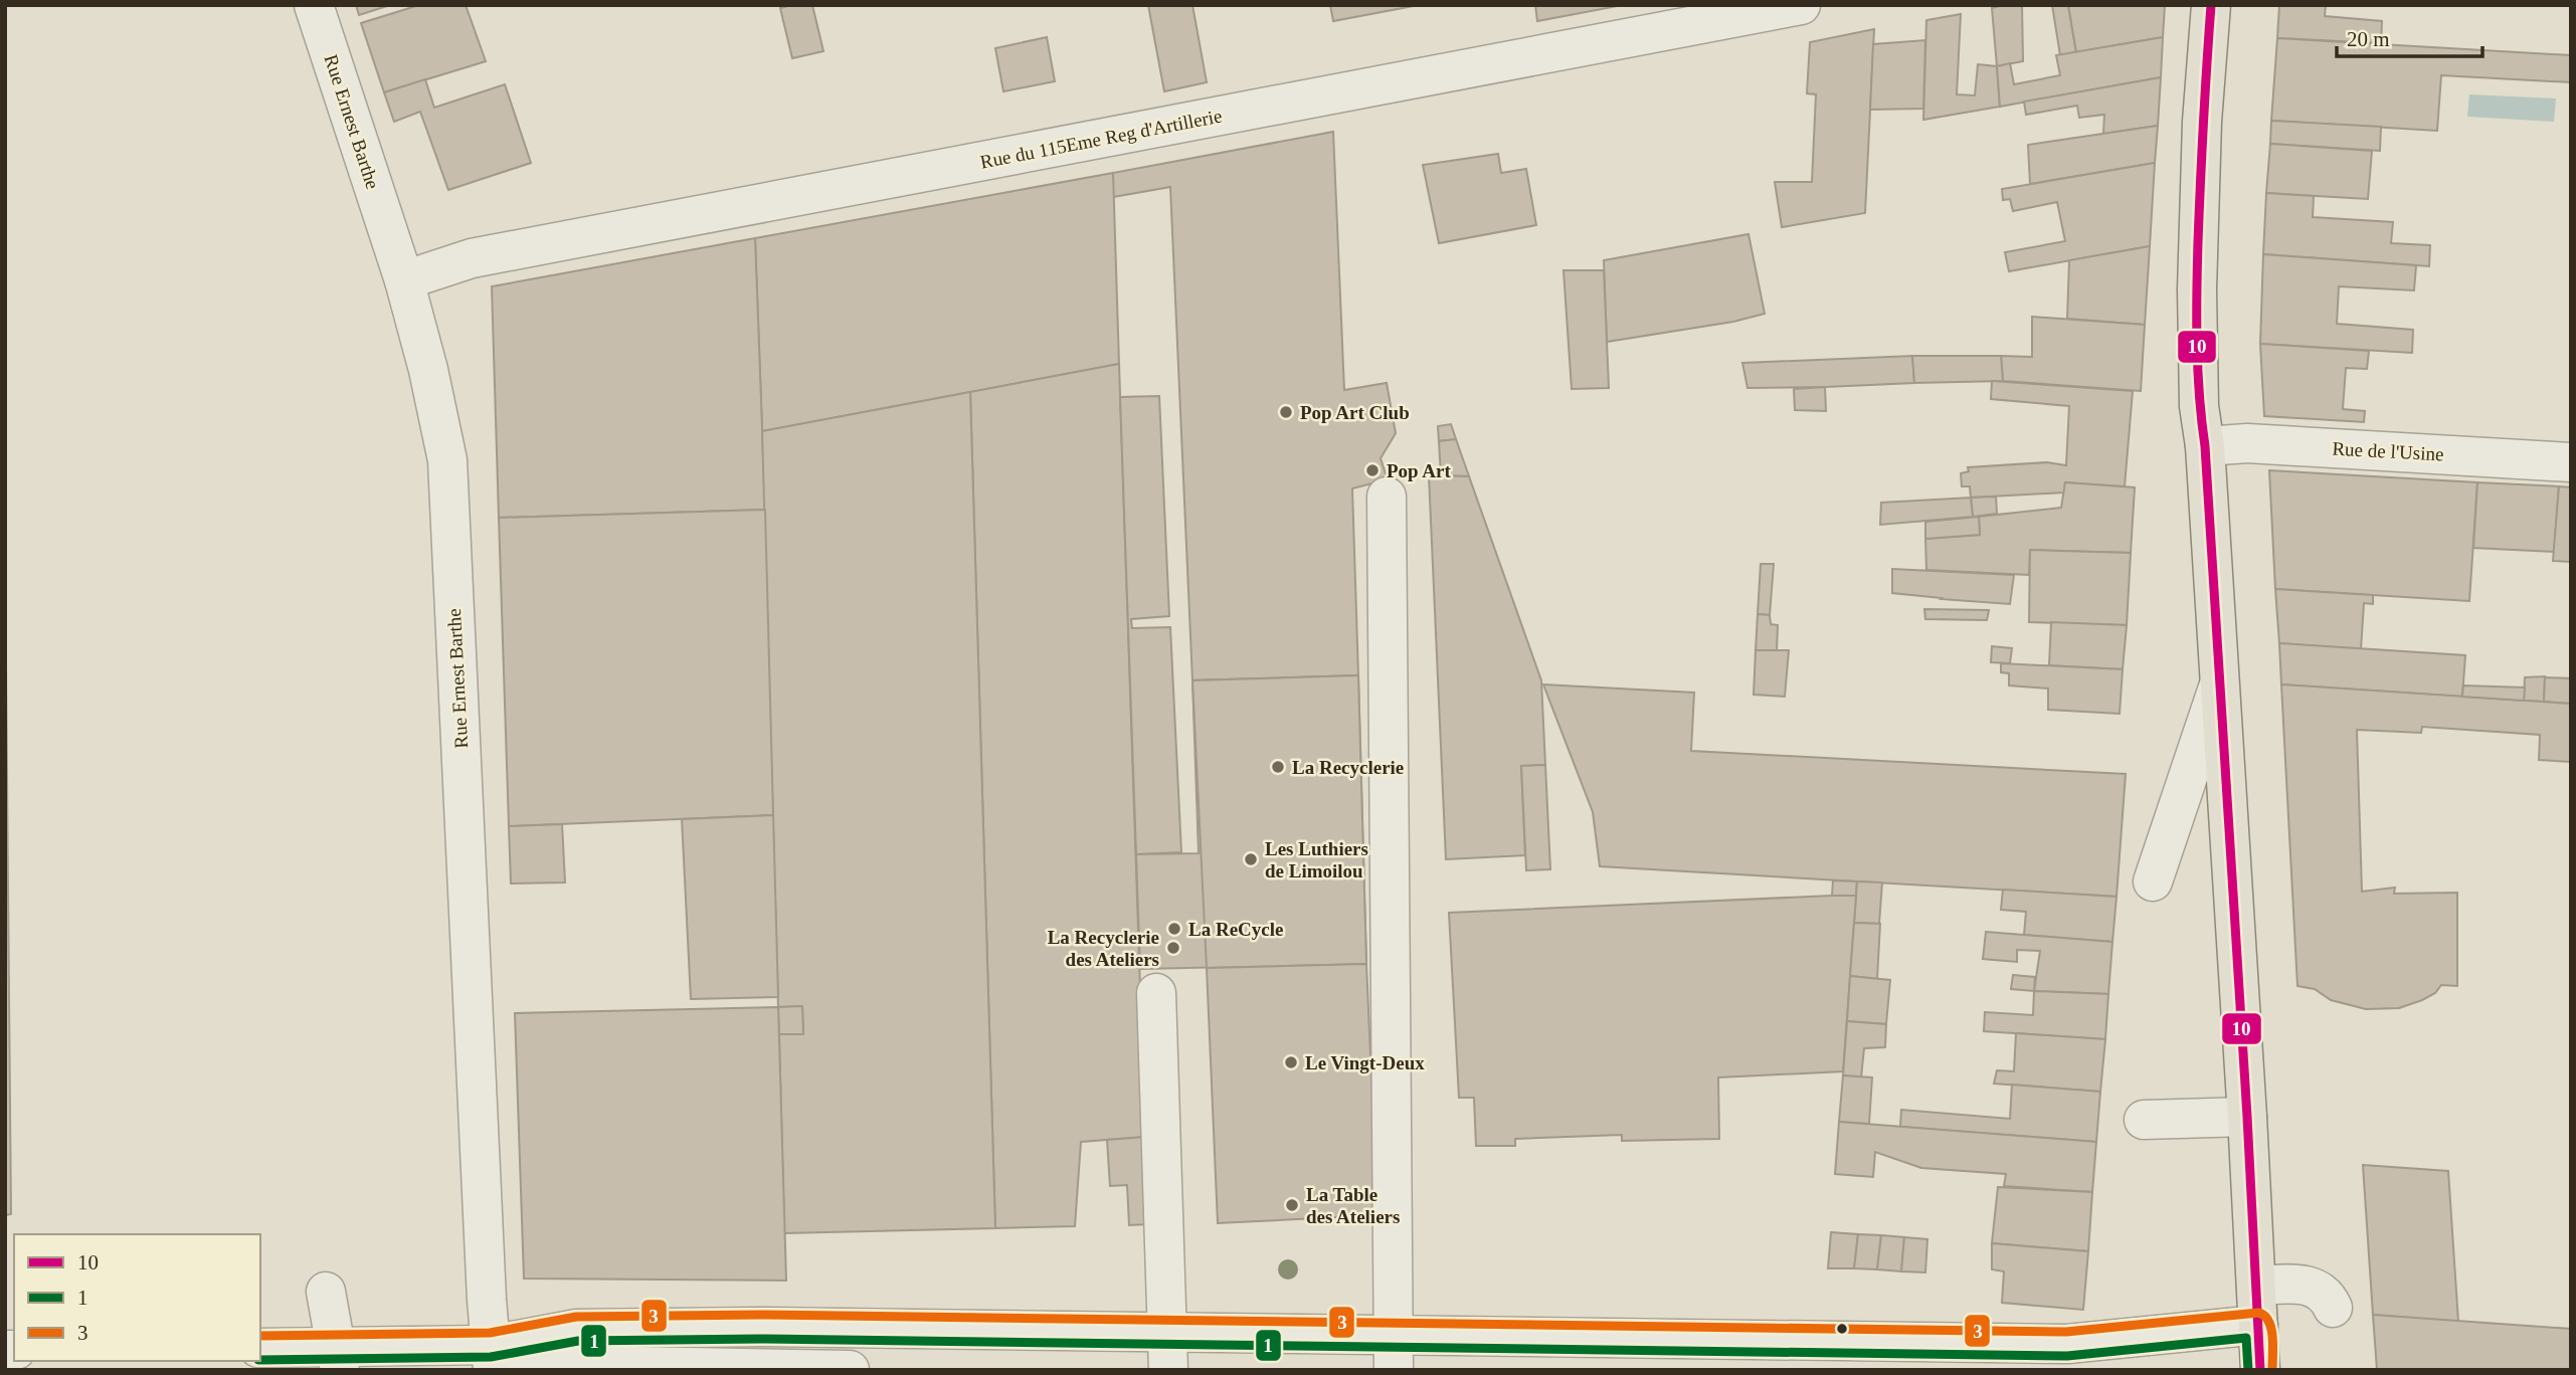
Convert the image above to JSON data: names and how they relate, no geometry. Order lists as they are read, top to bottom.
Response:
{
  "streets": {
    "street": ["Rue Ernest Barthe", "Rue du 115Eme Reg d'Artillerie", "Rue de l'Usine"]
  },
  "crossings": [
    ["Rue Ernest Barthe", "Rue du 115Eme Reg d'Artillerie"]
  ],
  "places": [
    "Pop Art Club",
    "Pop Art",
    "La Recyclerie",
    "Les Luthiers de Limoilou",
    "La ReCycle",
    "La Recyclerie des Ateliers",
    "Le Vingt-Deux",
    "La Table des Ateliers"
  ],
  "lines": ["transit line 10", "transit line 3", "transit line 1"],
  "legend": ["10", "1", "3"],
  "scale_bar": "20 m"
}
